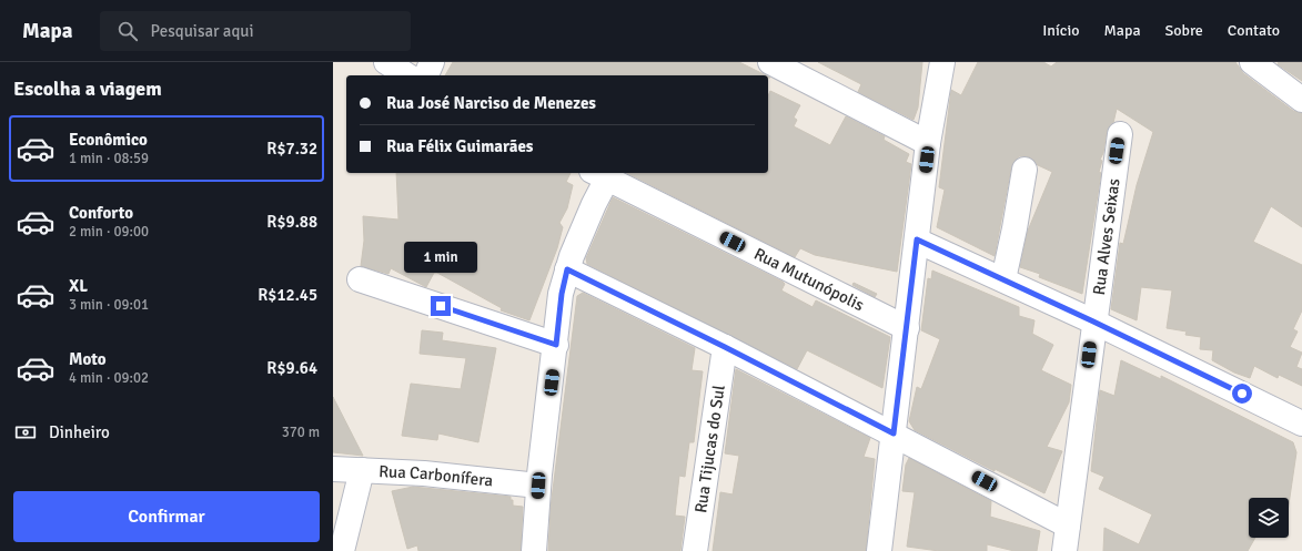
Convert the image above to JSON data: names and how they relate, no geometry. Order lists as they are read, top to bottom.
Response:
{
  "streets": {
    "street": [
      "Rua Alves Seixas",
      "Rua Mutunópolis",
      "Rua Tijucas do Sul",
      "Rua Carbonífera"
    ]
  },
  "page": {
    "header": "Mapa",
    "search": "Pesquisar aqui",
    "nav": [
      "Início",
      "Mapa",
      "Sobre",
      "Contato"
    ],
    "heading": "Escolha a viagem",
    "banner": ["Rua José Narciso de Menezes", "Rua Félix Guimarães"],
    "list": [
      {
        "name": "Econômico",
        "note": "1 min · 08:59",
        "value": "R$7.32"
      },
      {
        "name": "Conforto",
        "note": "2 min · 09:00",
        "value": "R$9.88"
      },
      {
        "name": "XL",
        "note": "3 min · 09:01",
        "value": "R$12.45"
      },
      {
        "name": "Moto",
        "note": "4 min · 09:02",
        "value": "R$9.64"
      }
    ],
    "bubble": "1 min",
    "pay": ["Dinheiro", "370 m"],
    "buttons": "Confirmar"
  }
}
